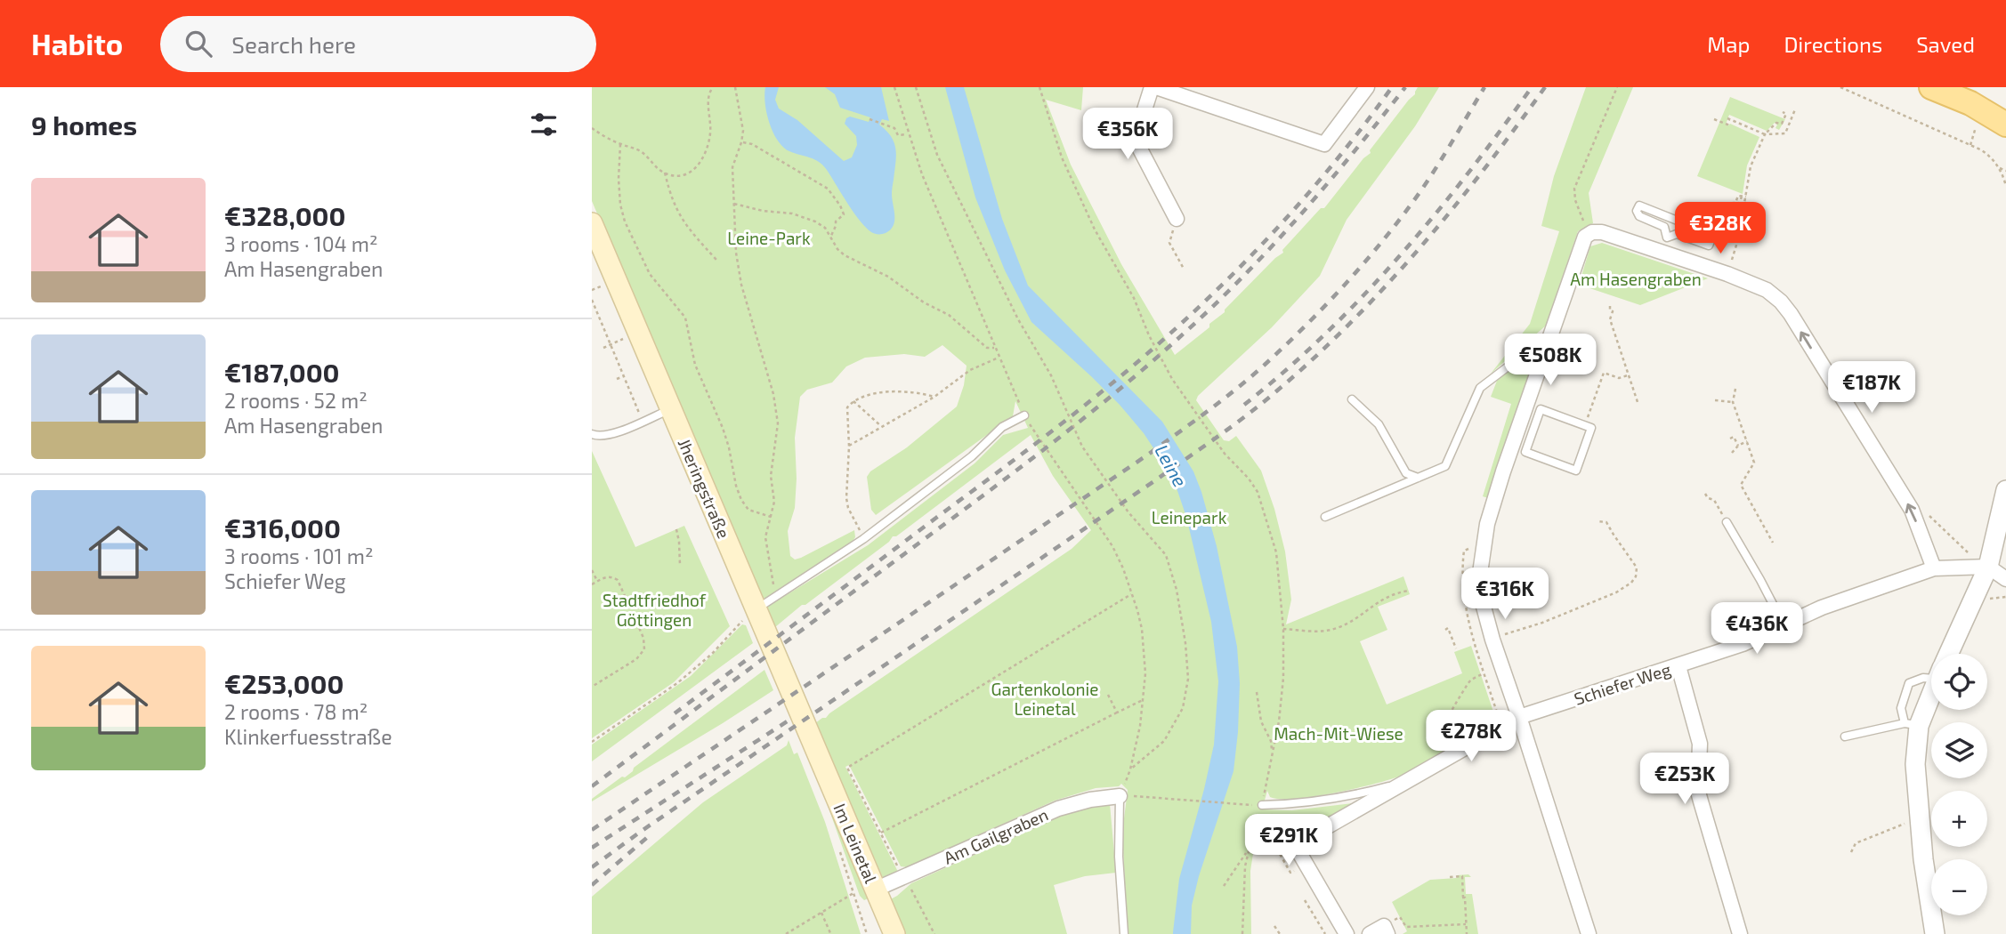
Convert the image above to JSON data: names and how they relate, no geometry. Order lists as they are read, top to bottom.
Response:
{
  "streets": {
    "main road": ["Jheringstraße", "Im Leinetal"],
    "street": ["Schiefer Weg", "Am Gailgraben"]
  },
  "crossings": [
    ["Jheringstraße", "Im Leinetal"],
    ["Am Gailgraben", "Im Leinetal"]
  ],
  "water": ["Leine"],
  "parks": [
    "Leine-Park",
    "Am Hasengraben",
    "Leinepark",
    "Stadtfriedhof Göttingen",
    "Gartenkolonie Leinetal",
    "Mach-Mit-Wiese"
  ],
  "page": {
    "header": "Habito",
    "search": "Search here",
    "nav": ["Map", "Directions", "Saved"],
    "heading": "9 homes",
    "price": [
      "€356K",
      "€328K",
      "€508K",
      "€187K",
      "€316K",
      "€436K",
      "€278K",
      "€253K",
      "€291K"
    ],
    "list": [
      {
        "name": "€328,000",
        "note": "3 rooms · 104 m² · Am Hasengraben"
      },
      {
        "name": "€187,000",
        "note": "2 rooms · 52 m² · Am Hasengraben"
      },
      {
        "name": "€316,000",
        "note": "3 rooms · 101 m² · Schiefer Weg"
      },
      {
        "name": "€253,000",
        "note": "2 rooms · 78 m² · Klinkerfuesstraße"
      }
    ],
    "map_buttons": ["+", "−"]
  }
}
